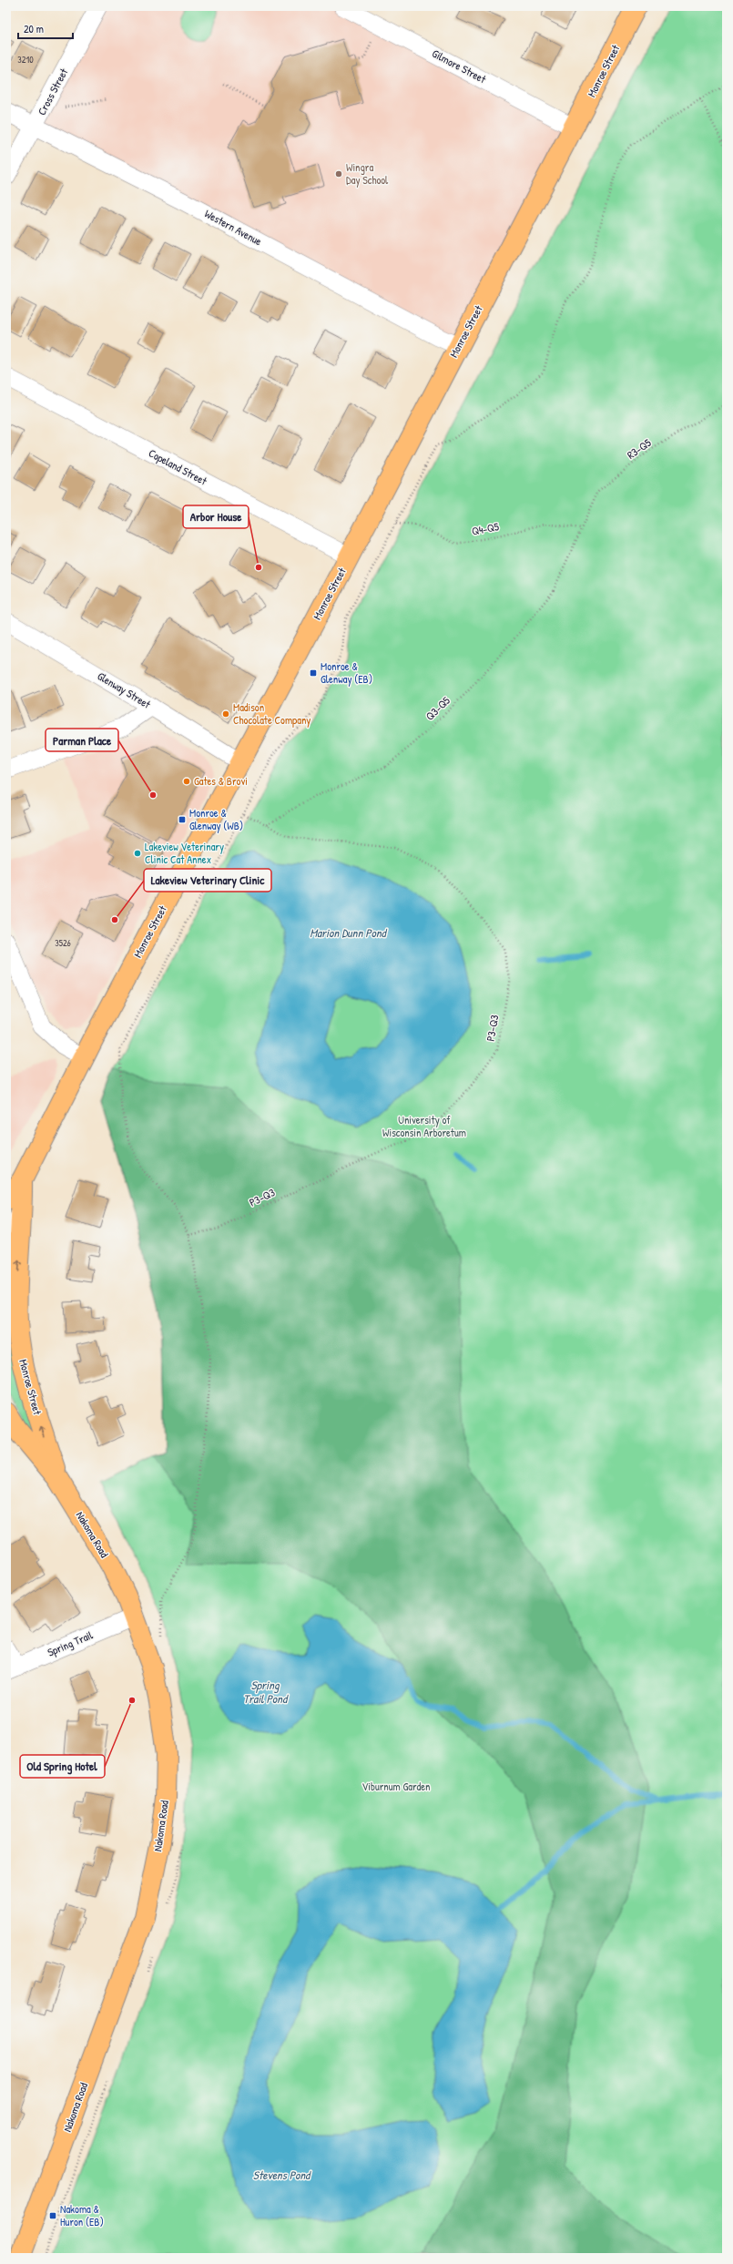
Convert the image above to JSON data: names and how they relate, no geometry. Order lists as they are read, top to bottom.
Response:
{
  "streets": {
    "main road": ["Monroe Street", "Nakoma Road"],
    "street": [
      "Gilmore Street",
      "Cross Street",
      "Western Avenue",
      "Copeland Street",
      "Glenway Street",
      "Spring Trail"
    ],
    "path": [
      "R3-Q5",
      "Q4-Q5",
      "Q3-Q5",
      "P3-Q3"
    ]
  },
  "crossings": [
    ["Gilmore Street", "Monroe Street"],
    ["Monroe Street", "Western Avenue"],
    ["Monroe Street", "Copeland Street"],
    ["Monroe Street", "Glenway Street"],
    ["Monroe Street", "Nakoma Road"],
    ["Cross Street", "Western Avenue"],
    ["R3-Q5", "Q4-Q5"],
    ["R3-Q5", "Q3-Q5"],
    ["Q4-Q5", "Q3-Q5"],
    ["Q3-Q5", "P3-Q3"],
    ["Nakoma Road", "Spring Trail"]
  ],
  "water": ["Marion Dunn Pond", "Spring Trail Pond", "Stevens Pond"],
  "parks": ["University of Wisconsin Arboretum", "Viburnum Garden"],
  "places": {
    "other": [
      "Wingra Day School",
      "Arbor House",
      "Madison Chocolate Company",
      "Gates & Brovi",
      "Parman Place",
      "Lakeview Veterinary Clinic Cat Annex",
      "Lakeview Veterinary Clinic",
      "Old Spring Hotel"
    ],
    "transit": ["Monroe & Glenway (EB)", "Monroe & Glenway (WB)", "Nakoma & Huron (EB)"]
  },
  "house_numbers": ["3210", "3526"],
  "scale_bar": "20 m"
}
